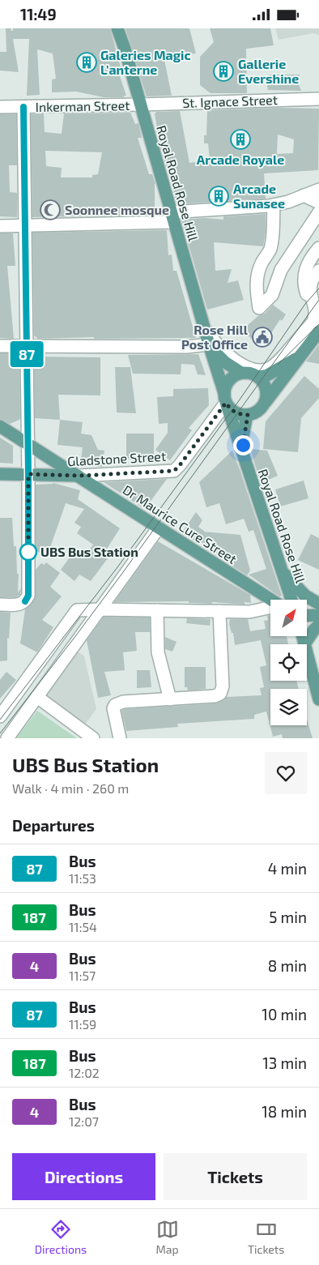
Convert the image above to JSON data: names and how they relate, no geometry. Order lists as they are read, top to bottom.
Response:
{
  "streets": {
    "main road": ["Royal Road Rose Hill", "Gladstone Street", "Dr Maurice Cure Street"],
    "street": ["St. Ignace Street", "Inkerman Street"]
  },
  "crossings": [
    ["St. Ignace Street", "Inkerman Street"],
    ["St. Ignace Street", "Royal Road Rose Hill"],
    ["Inkerman Street", "Royal Road Rose Hill"],
    ["Royal Road Rose Hill", "Gladstone Street"],
    ["Gladstone Street", "Dr Maurice Cure Street"]
  ],
  "places": {
    "building": [
      "Galeries Magic L'anterne",
      "Gallerie Evershine",
      "Arcade Royale",
      "Arcade Sunasee"
    ],
    "mosque": ["Soonnee mosque"],
    "public building": ["Rose Hill Post Office"],
    "other": ["UBS Bus Station"]
  },
  "lines": ["bus line 87"],
  "north": "top right",
  "page": {
    "status": "11:49",
    "on_map": "87",
    "heading": [
      ["UBS Bus Station", "Walk · 4 min · 260 m"],
      "Departures"
    ],
    "list": [
      {
        "mark": "87",
        "name": "Bus",
        "note": "11:53",
        "value": "4 min"
      },
      {
        "mark": "187",
        "name": "Bus",
        "note": "11:54",
        "value": "5 min"
      },
      {
        "mark": "4",
        "name": "Bus",
        "note": "11:57",
        "value": "8 min"
      },
      {
        "mark": "87",
        "name": "Bus",
        "note": "11:59",
        "value": "10 min"
      },
      {
        "mark": "187",
        "name": "Bus",
        "note": "12:02",
        "value": "13 min"
      },
      {
        "mark": "4",
        "name": "Bus",
        "note": "12:07",
        "value": "18 min"
      }
    ],
    "buttons": ["Directions", "Tickets"],
    "tabs": ["Directions", "Map", "Tickets"]
  }
}
